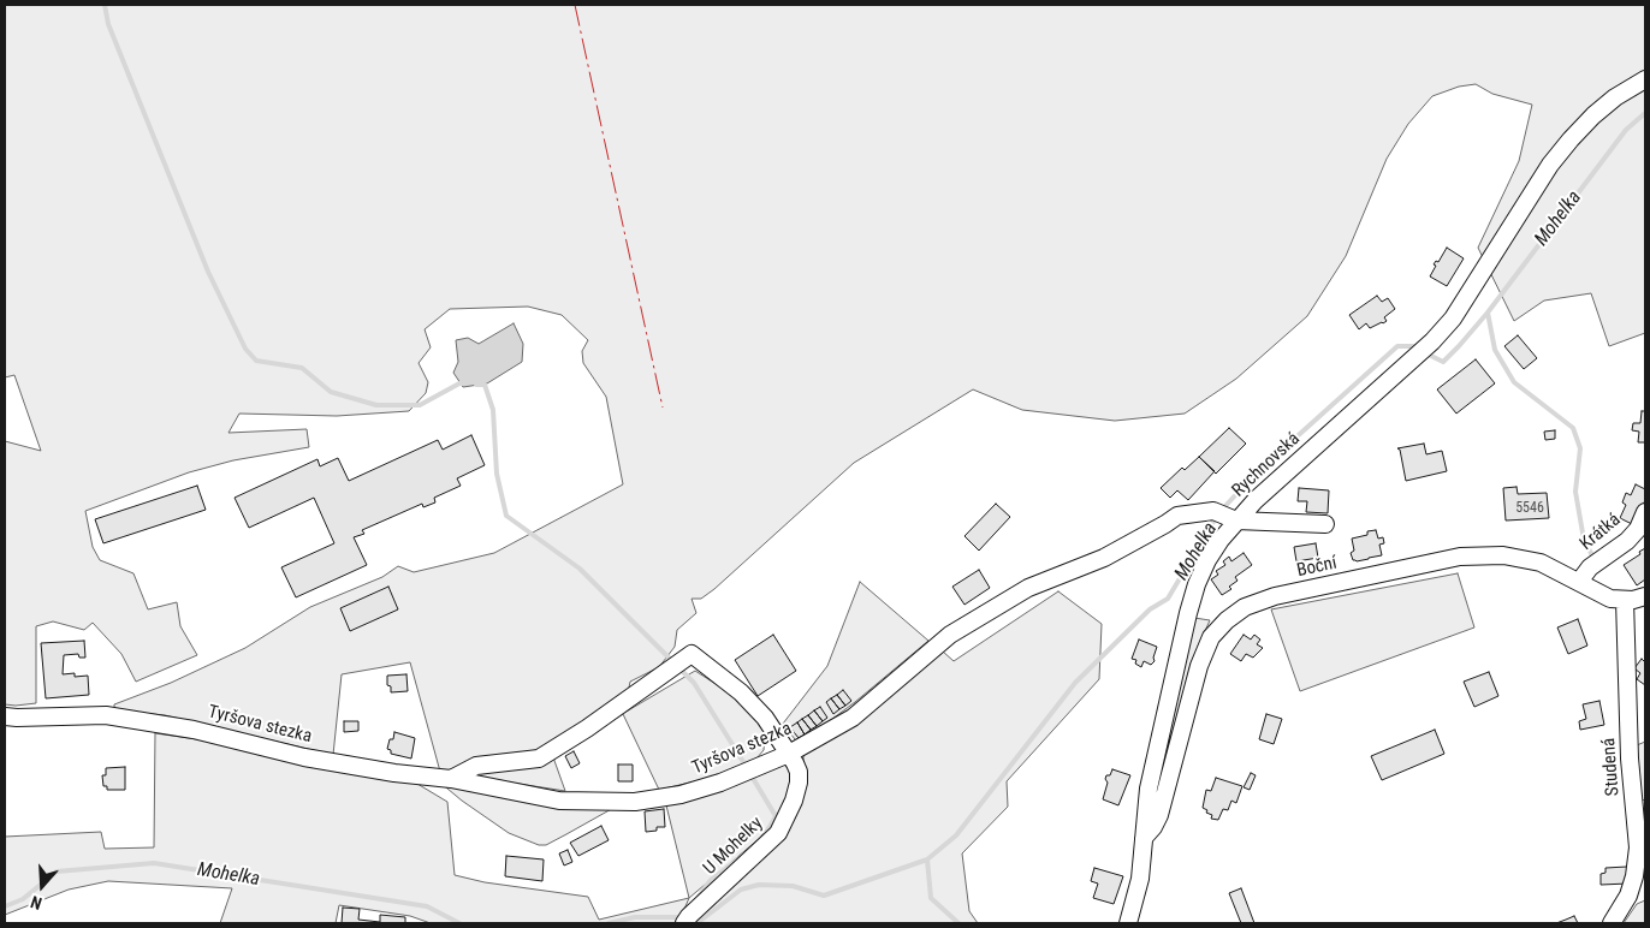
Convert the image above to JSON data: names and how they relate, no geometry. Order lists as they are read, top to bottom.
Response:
{
  "streets": {
    "street": [
      "Rychnovská",
      "Krátká",
      "Boční",
      "Tyršova stezka",
      "Studená",
      "U Mohelky"
    ]
  },
  "crossings": [
    ["Rychnovská", "Boční"],
    ["Rychnovská", "Tyršova stezka"],
    ["Krátká", "Boční"],
    ["Boční", "Studená"],
    ["Tyršova stezka", "U Mohelky"]
  ],
  "water": ["Mohelka"],
  "house_numbers": ["5546"],
  "north": "bottom"
}
